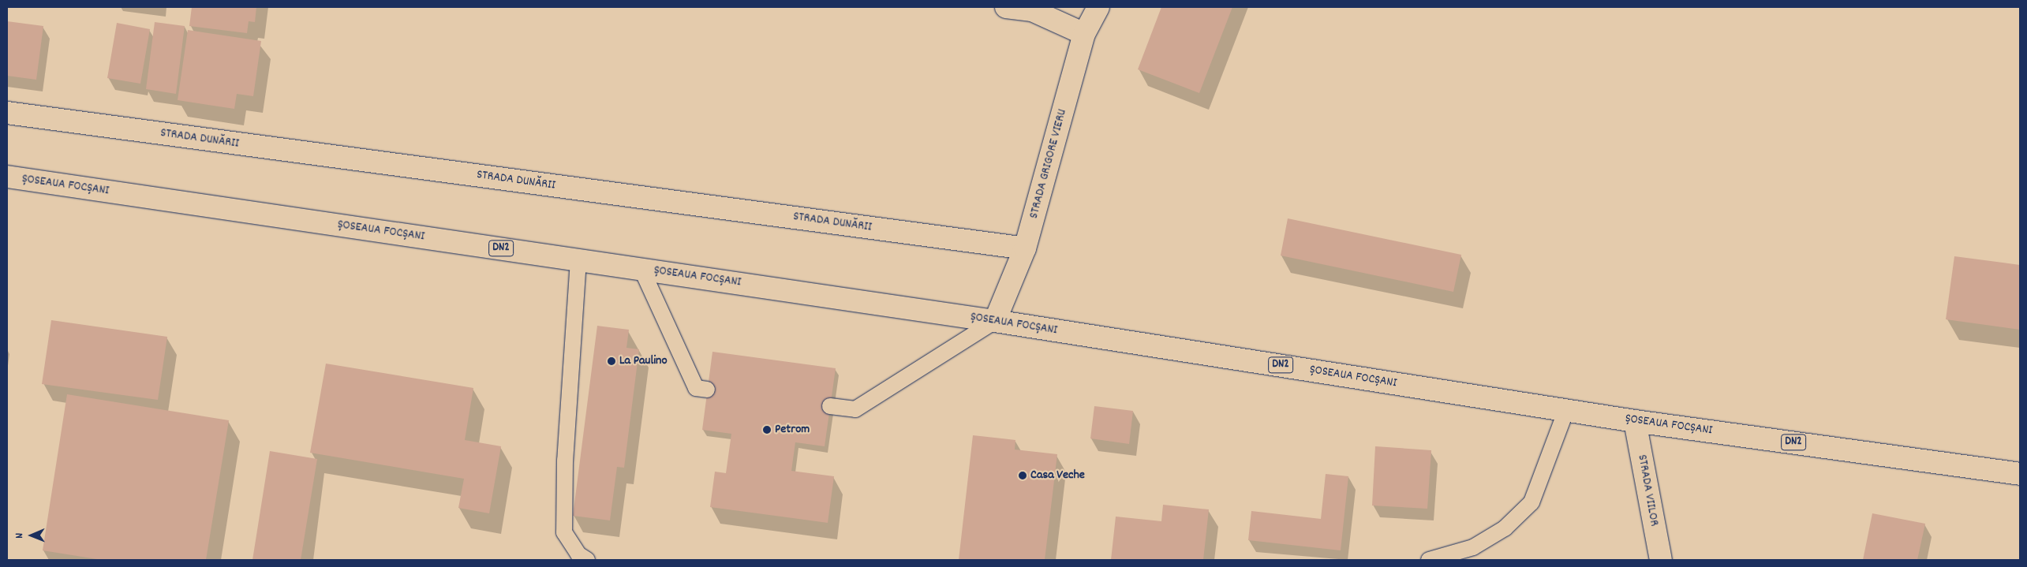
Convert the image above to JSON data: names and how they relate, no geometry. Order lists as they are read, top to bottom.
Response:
{
  "streets": {
    "main road": [
      "STRADA DUNĂRII",
      "STRADA GRIGORE VIERU",
      "ȘOSEAUA FOCȘANI",
      "DN2",
      "STRADA VIILOR"
    ]
  },
  "crossings": [
    ["STRADA DUNĂRII", "STRADA GRIGORE VIERU"],
    ["STRADA GRIGORE VIERU", "ȘOSEAUA FOCȘANI"],
    ["ȘOSEAUA FOCȘANI", "STRADA VIILOR"]
  ],
  "places": ["La Paulino", "Petrom", "Casa Veche"],
  "north": "left"
}
